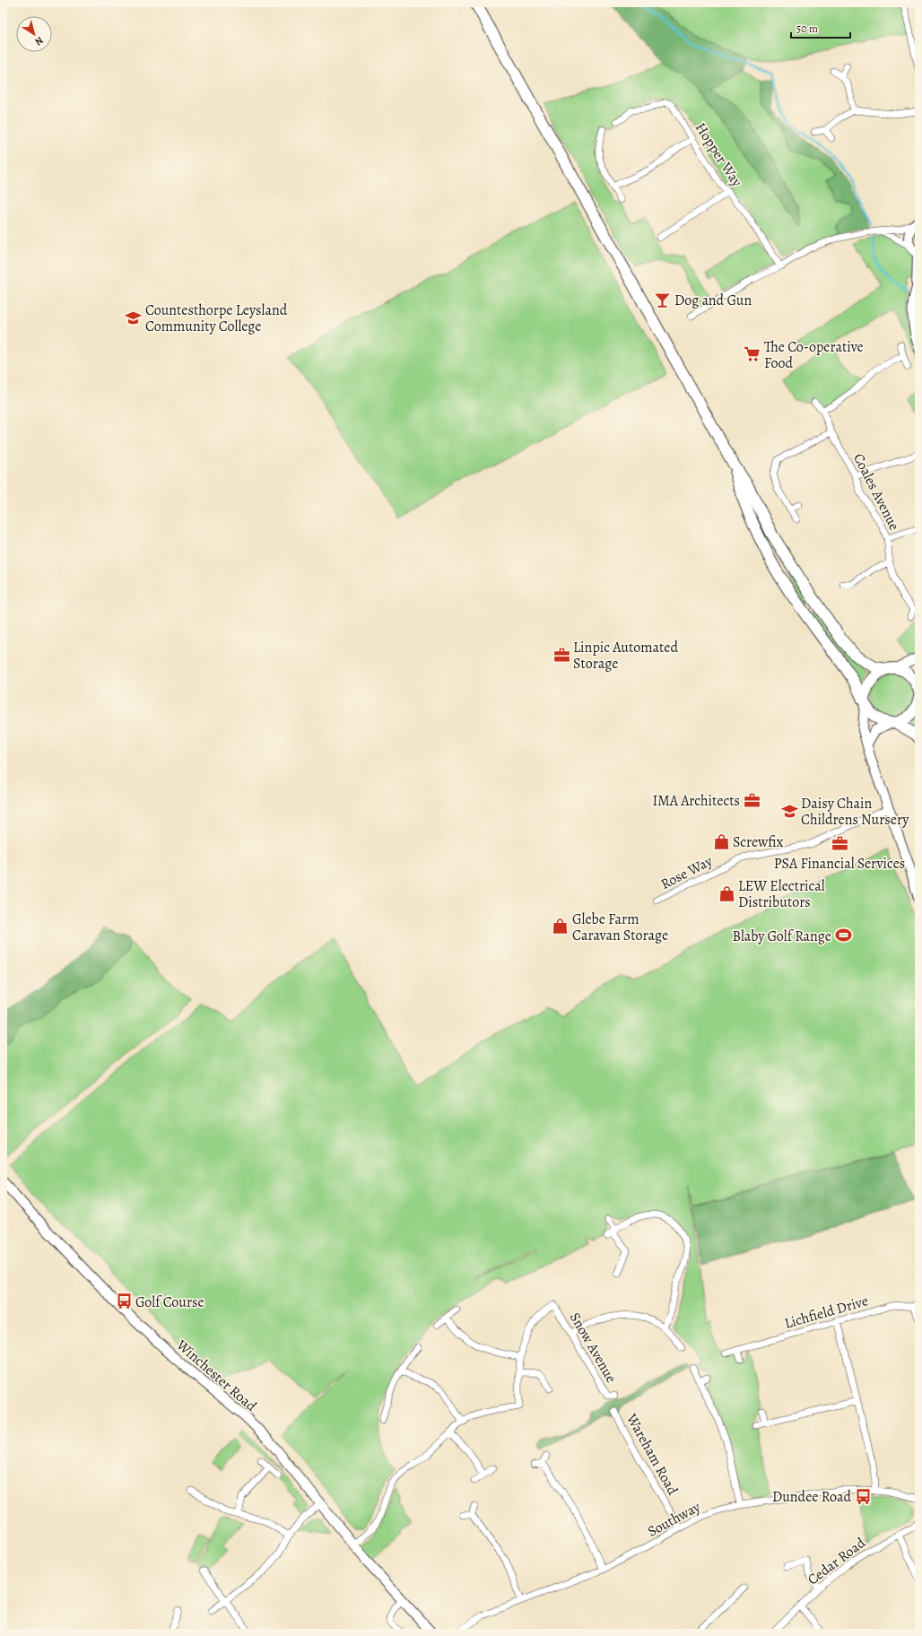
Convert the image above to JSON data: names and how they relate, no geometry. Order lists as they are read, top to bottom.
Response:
{
  "streets": {
    "street": [
      "Hopper Way",
      "Coales Avenue",
      "Rose Way",
      "Lichfield Drive",
      "Snow Avenue",
      "Winchester Road",
      "Wareham Road",
      "Southway",
      "Cedar Road"
    ]
  },
  "crossings": [
    ["Wareham Road", "Southway"]
  ],
  "places": {
    "bar": ["Dog and Gun"],
    "school or university": ["Countesthorpe Leysland Community College", "Daisy Chain Childrens Nursery"],
    "supermarket": ["The Co-operative Food"],
    "office": ["Linpic Automated Storage", "IMA Architects", "PSA Financial Services"],
    "shop": ["Screwfix", "LEW Electrical Distributors", "Glebe Farm Caravan Storage"],
    "sports": ["Blaby Golf Range"],
    "bus stop": ["Golf Course", "Dundee Road"]
  },
  "scale_bar": "50 m",
  "north": "bottom right"
}
